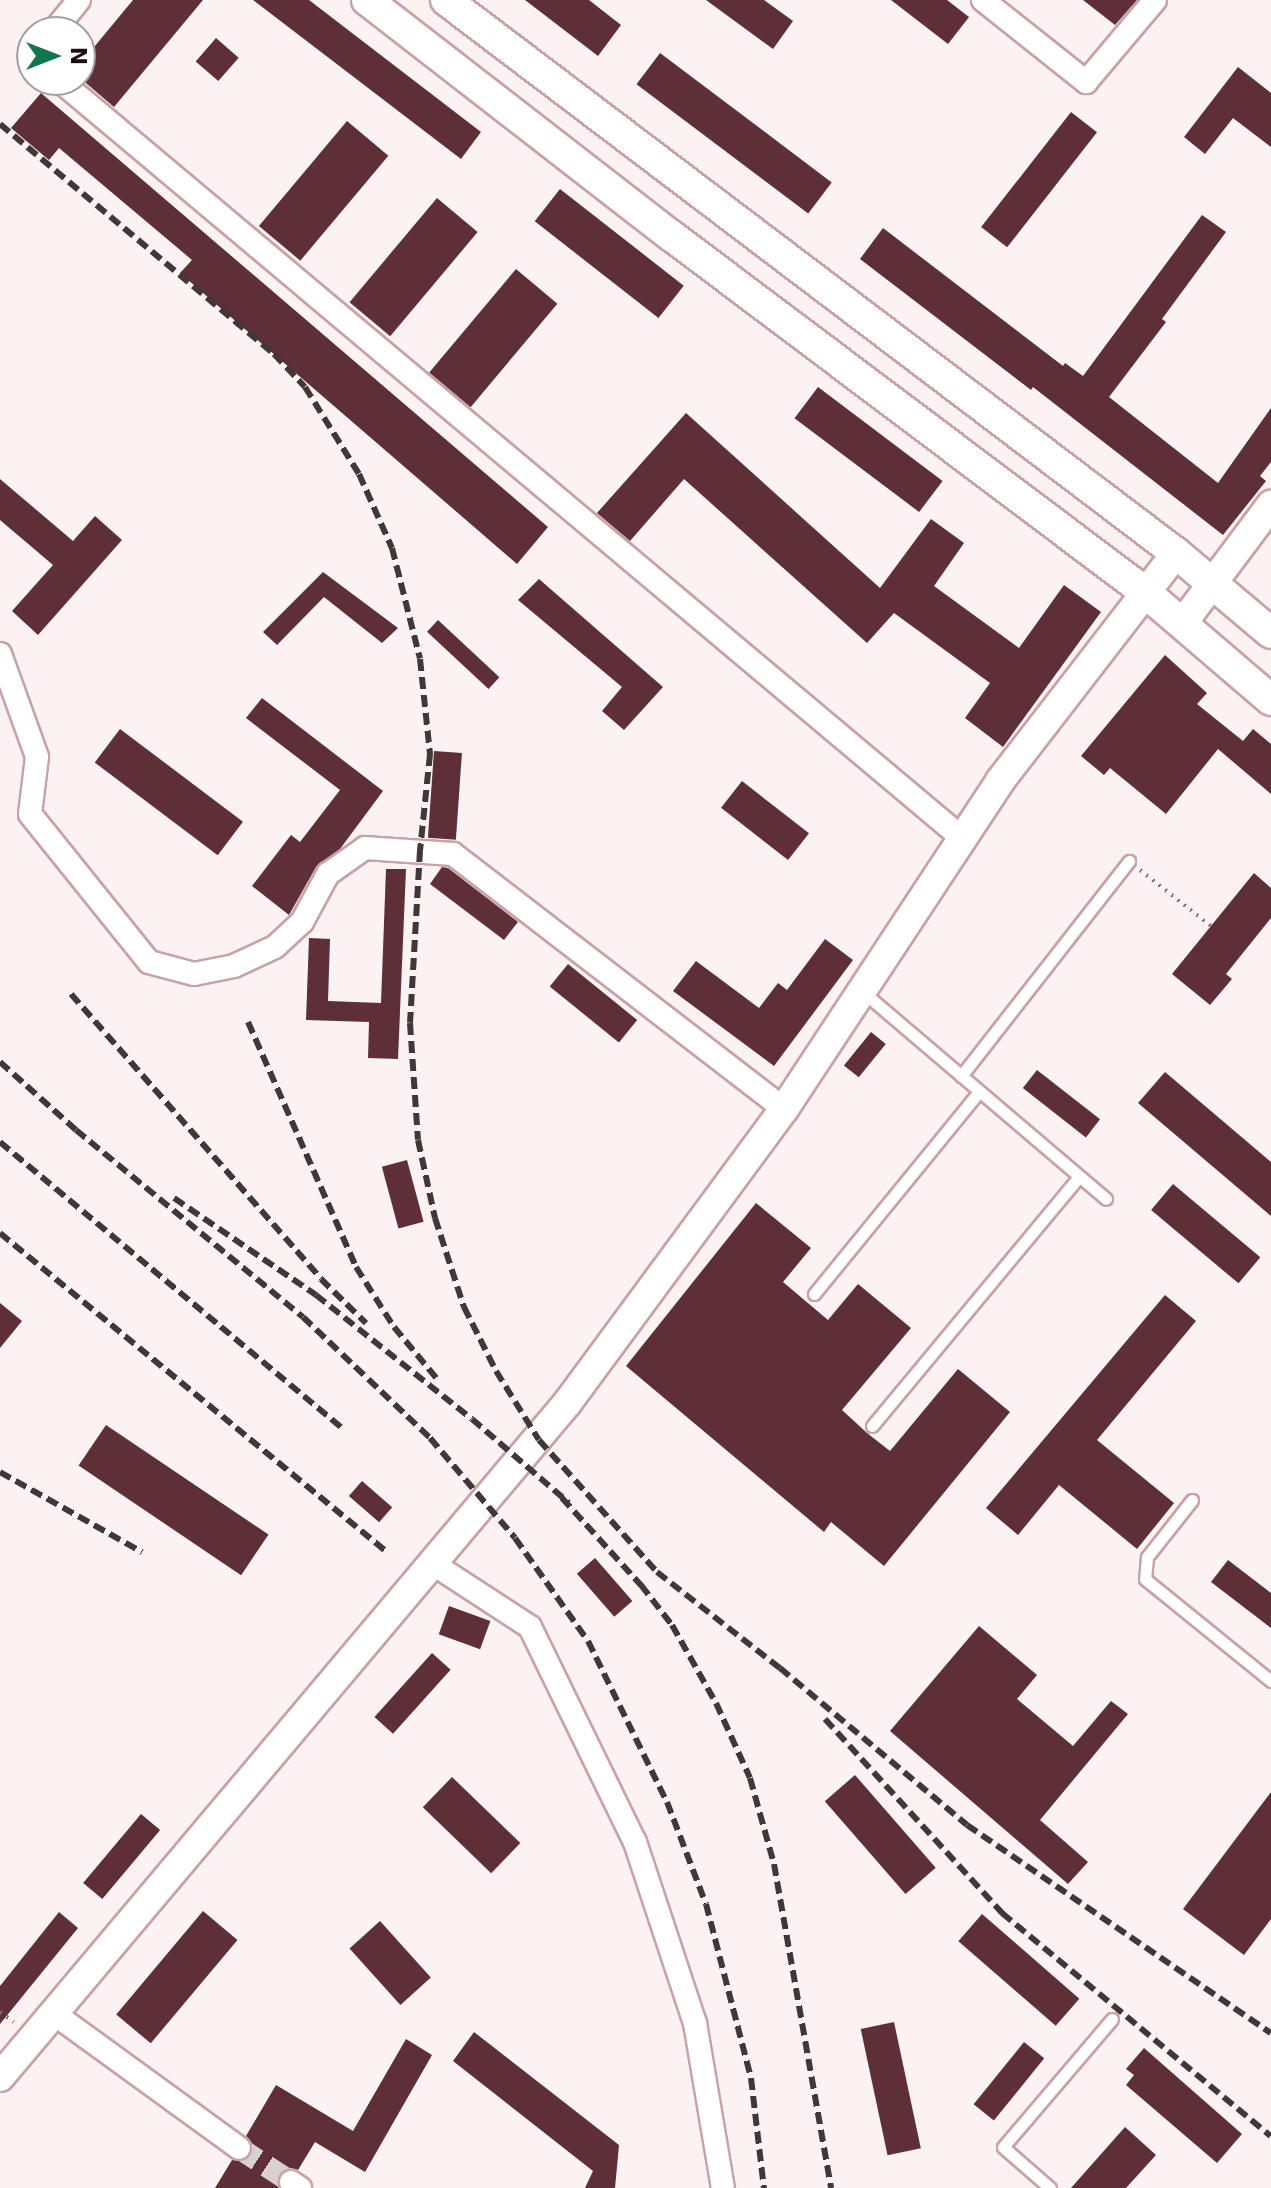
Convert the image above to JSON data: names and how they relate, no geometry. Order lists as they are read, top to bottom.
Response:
{
  "north": "right"
}
